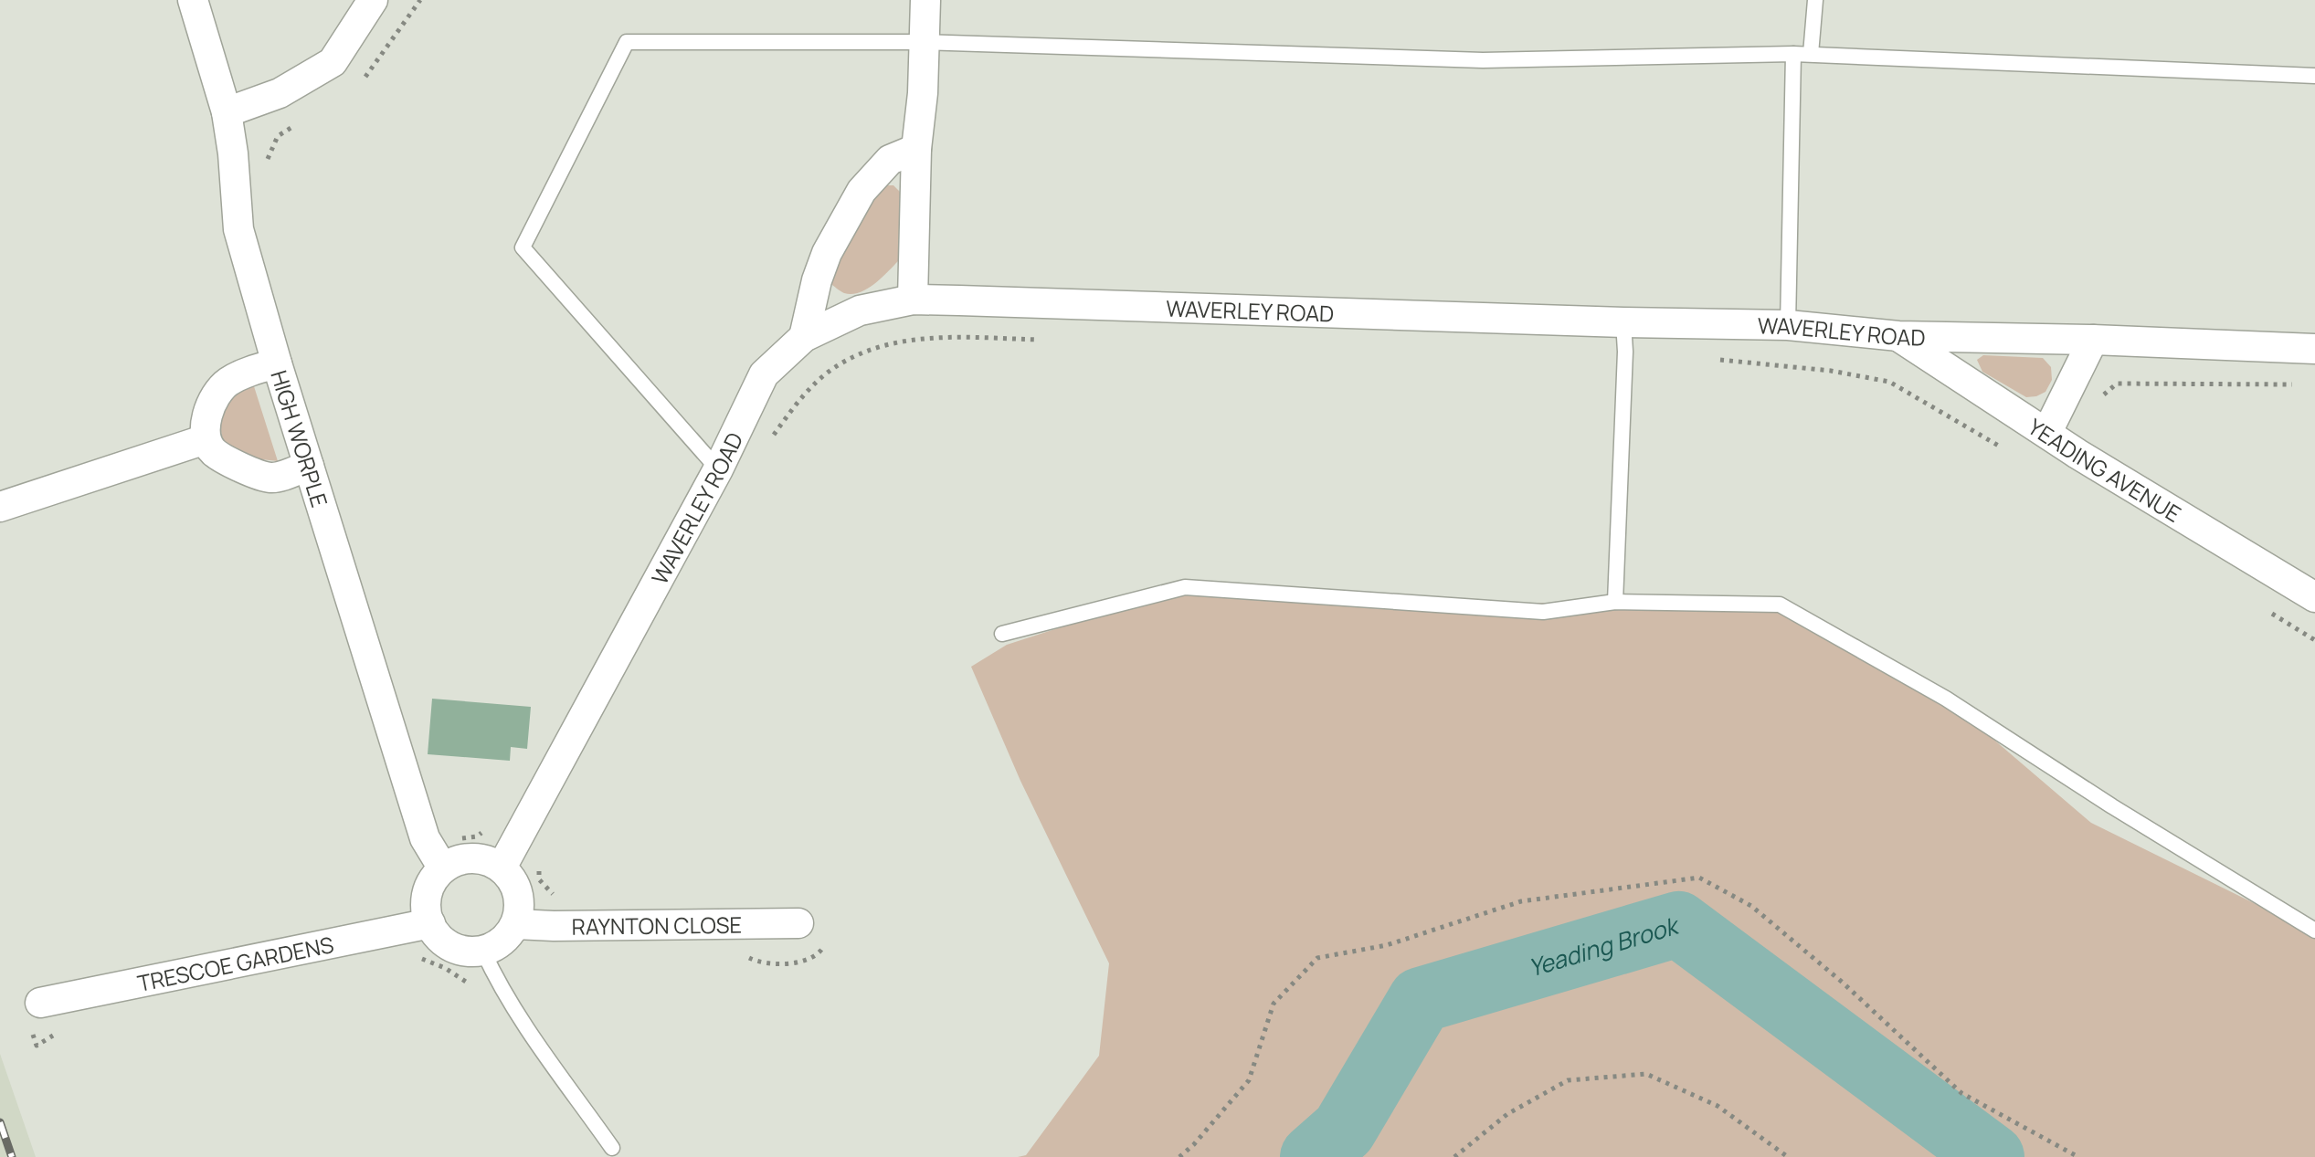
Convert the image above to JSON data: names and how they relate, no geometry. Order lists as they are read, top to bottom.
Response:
{
  "streets": {
    "street": [
      "WAVERLEY ROAD",
      "HIGH WORPLE",
      "YEADING AVENUE",
      "RAYNTON CLOSE",
      "TRESCOE GARDENS"
    ]
  },
  "crossings": [
    ["WAVERLEY ROAD", "HIGH WORPLE"],
    ["WAVERLEY ROAD", "YEADING AVENUE"],
    ["WAVERLEY ROAD", "RAYNTON CLOSE"],
    ["WAVERLEY ROAD", "TRESCOE GARDENS"],
    ["HIGH WORPLE", "RAYNTON CLOSE"],
    ["HIGH WORPLE", "TRESCOE GARDENS"],
    ["RAYNTON CLOSE", "TRESCOE GARDENS"]
  ],
  "water": ["Yeading Brook"]
}
